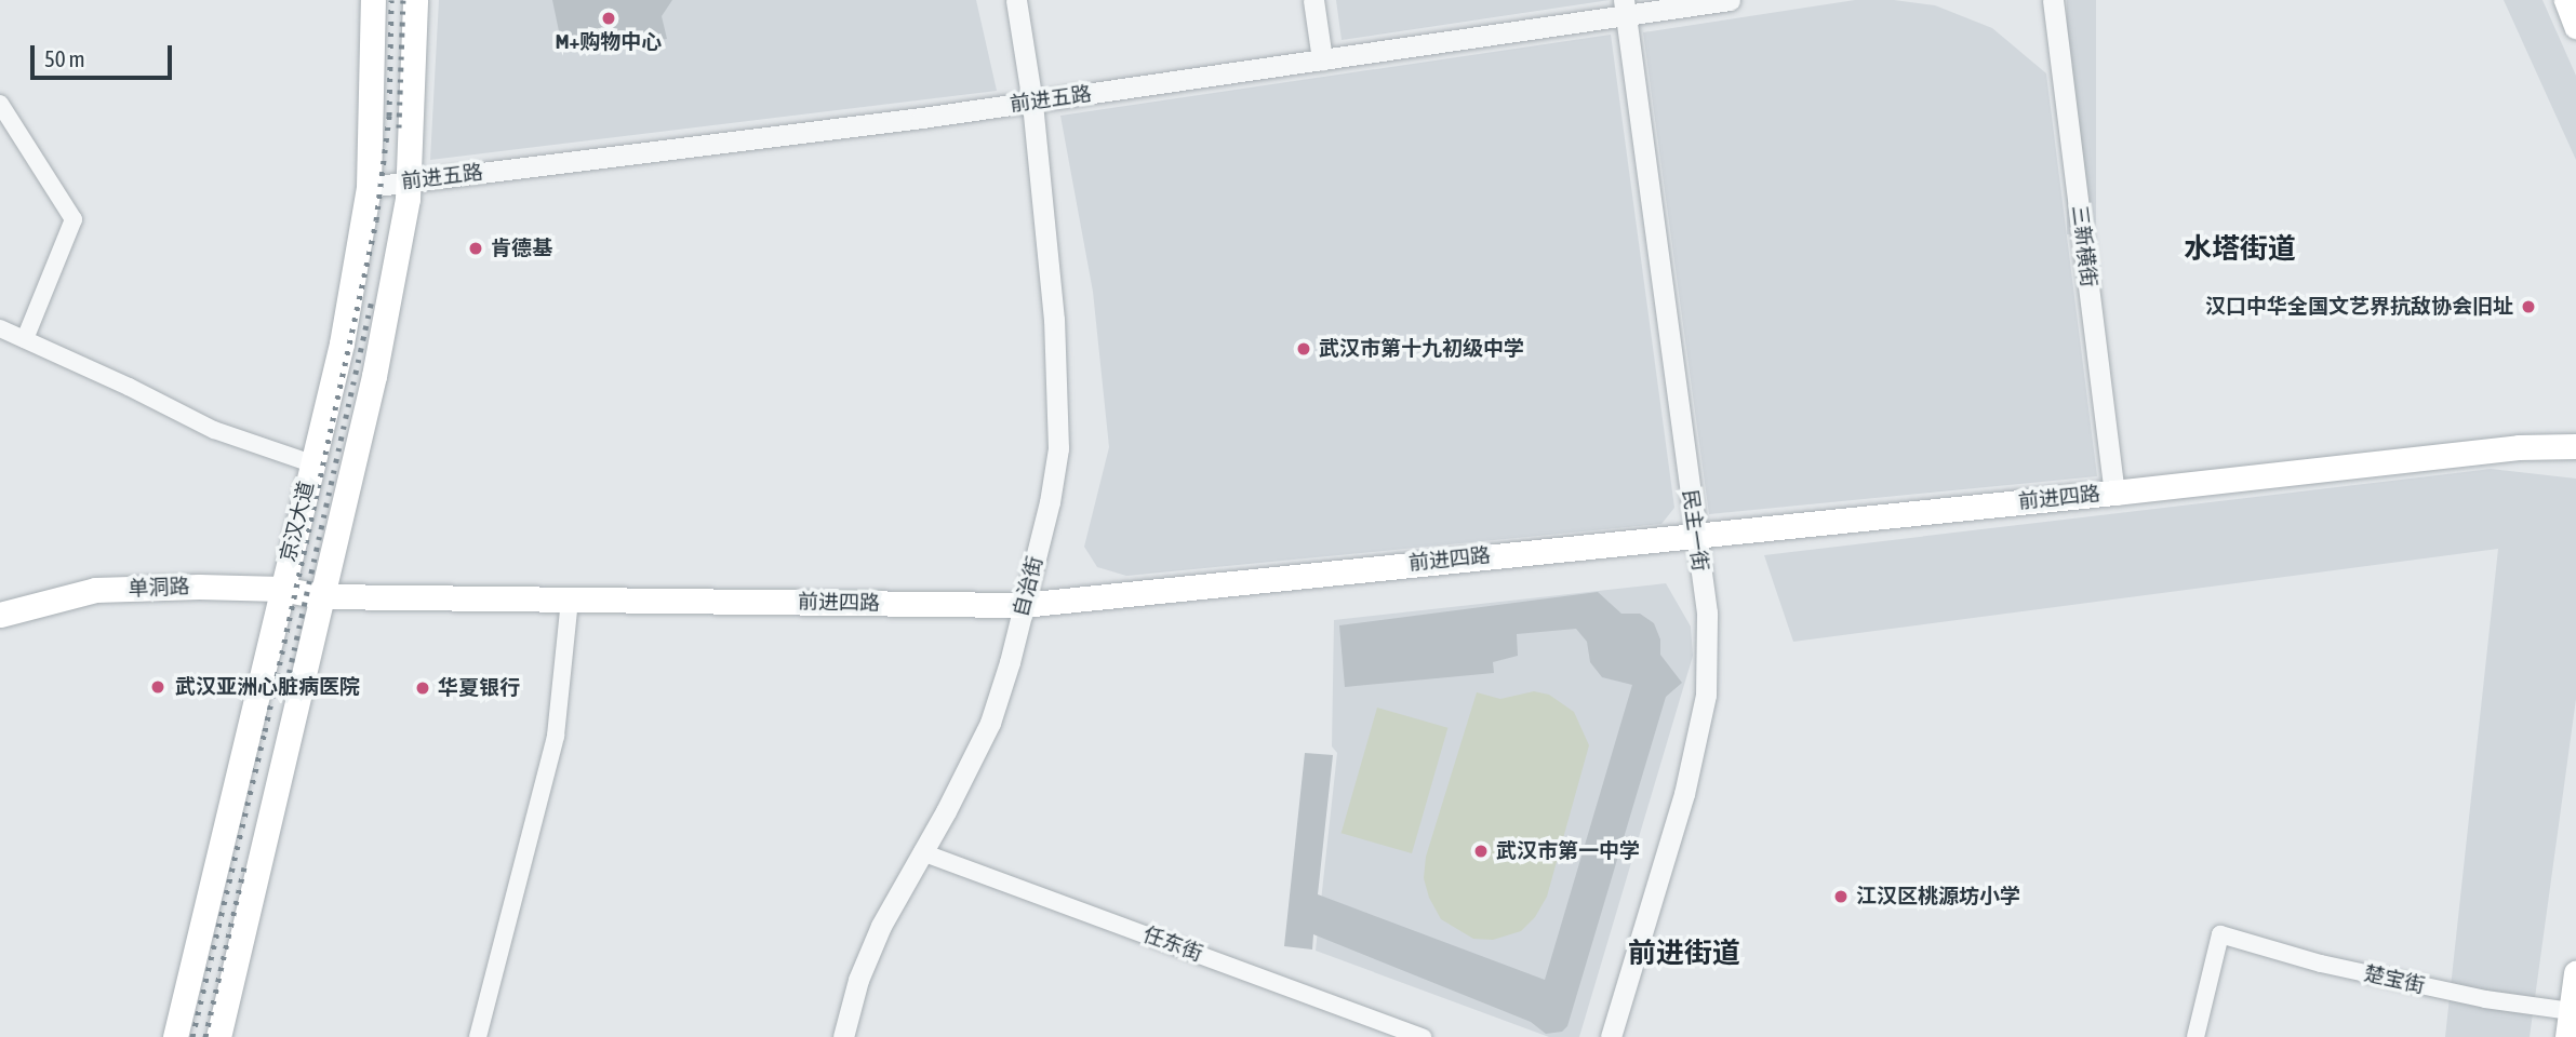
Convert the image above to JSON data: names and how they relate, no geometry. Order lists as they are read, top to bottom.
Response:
{
  "streets": {
    "main road": ["前进四路", "京汉大道", "单洞路"],
    "street": [
      "前进五路",
      "三新横街",
      "民主一街",
      "自治街",
      "任东街",
      "楚宝街"
    ]
  },
  "crossings": [
    ["前进五路", "京汉大道"],
    ["前进五路", "民主一街"],
    ["前进五路", "自治街"],
    ["三新横街", "前进四路"],
    ["前进四路", "京汉大道"],
    ["前进四路", "民主一街"],
    ["前进四路", "自治街"],
    ["前进四路", "单洞路"],
    ["京汉大道", "单洞路"],
    ["自治街", "任东街"]
  ],
  "districts": ["水塔街道", "前进街道"],
  "places": [
    "M+购物中心",
    "肯德基",
    "汉口中华全国文艺界抗敌协会旧址",
    "武汉市第十九初级中学",
    "武汉亚洲心脏病医院",
    "华夏银行",
    "武汉市第一中学",
    "江汉区桃源坊小学"
  ],
  "scale_bar": "50 m"
}
